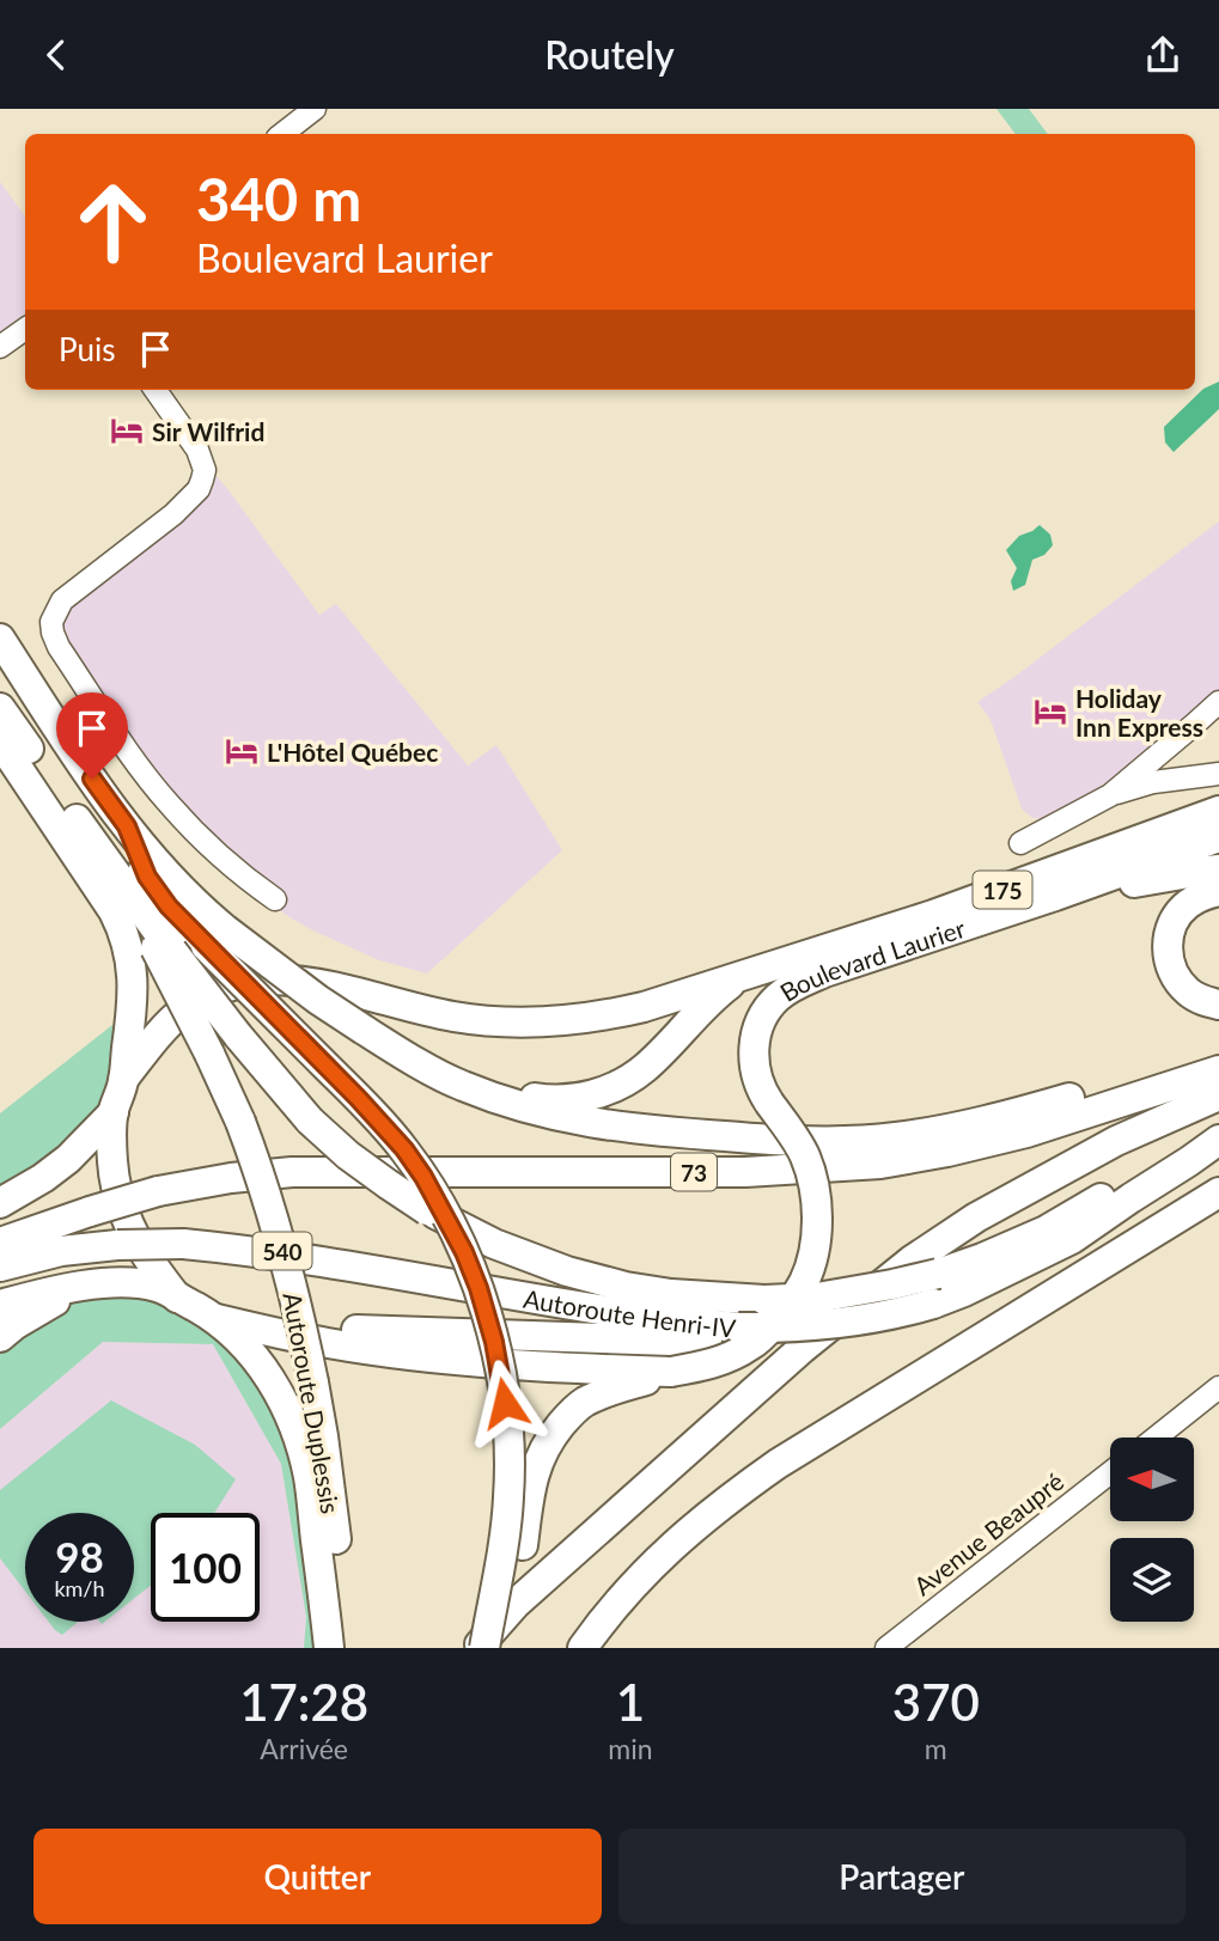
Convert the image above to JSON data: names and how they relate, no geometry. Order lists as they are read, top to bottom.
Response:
{
  "streets": {
    "highway": [
      "175",
      "Boulevard Laurier",
      "73",
      "540",
      "Autoroute Henri-IV",
      "Autoroute Duplessis"
    ],
    "street": ["Avenue Beaupré"]
  },
  "places": {
    "hotel": ["Sir Wilfrid", "Holiday Inn Express", "L'Hôtel Québec"]
  },
  "north": "left",
  "page": {
    "header": "Routely",
    "turn": ["340 m", "Boulevard Laurier"],
    "then": "Puis",
    "speed": "98 km/h",
    "limit": "100",
    "eta": [
      "17:28",
      "Arrivée",
      "1",
      "min",
      "370",
      "m"
    ],
    "buttons": ["Quitter", "Partager"]
  }
}
